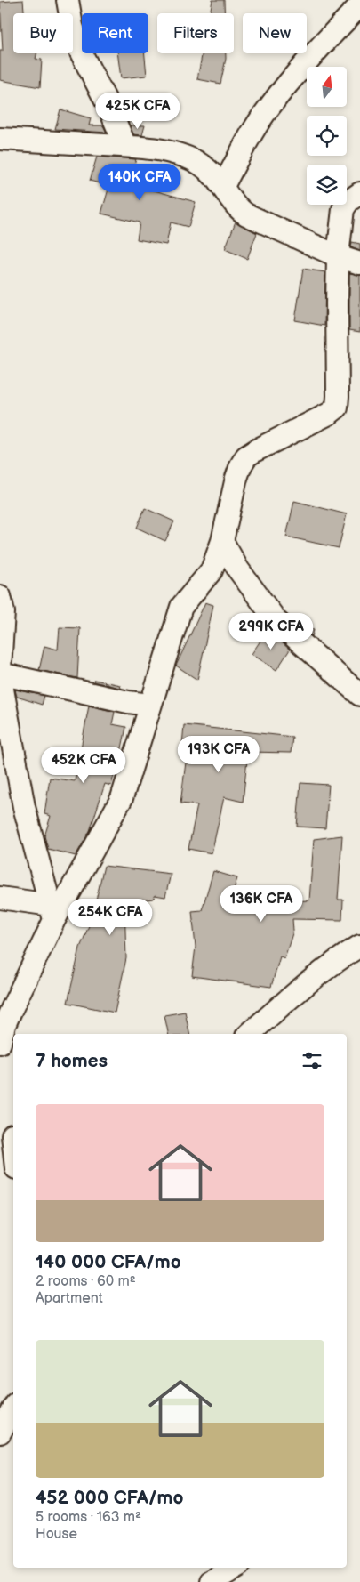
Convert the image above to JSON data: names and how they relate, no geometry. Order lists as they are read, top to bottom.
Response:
{
  "north": "top",
  "page": {
    "chip": [
      "Buy",
      "Rent",
      "Filters",
      "New"
    ],
    "price": [
      "425K CFA",
      "140K CFA",
      "299K CFA",
      "193K CFA",
      "452K CFA",
      "136K CFA",
      "254K CFA"
    ],
    "heading": "7 homes",
    "list": [
      {
        "name": "140 000 CFA/mo",
        "note": "2 rooms · 60 m² · Apartment"
      },
      {
        "name": "452 000 CFA/mo",
        "note": "5 rooms · 163 m² · House"
      }
    ]
  }
}
